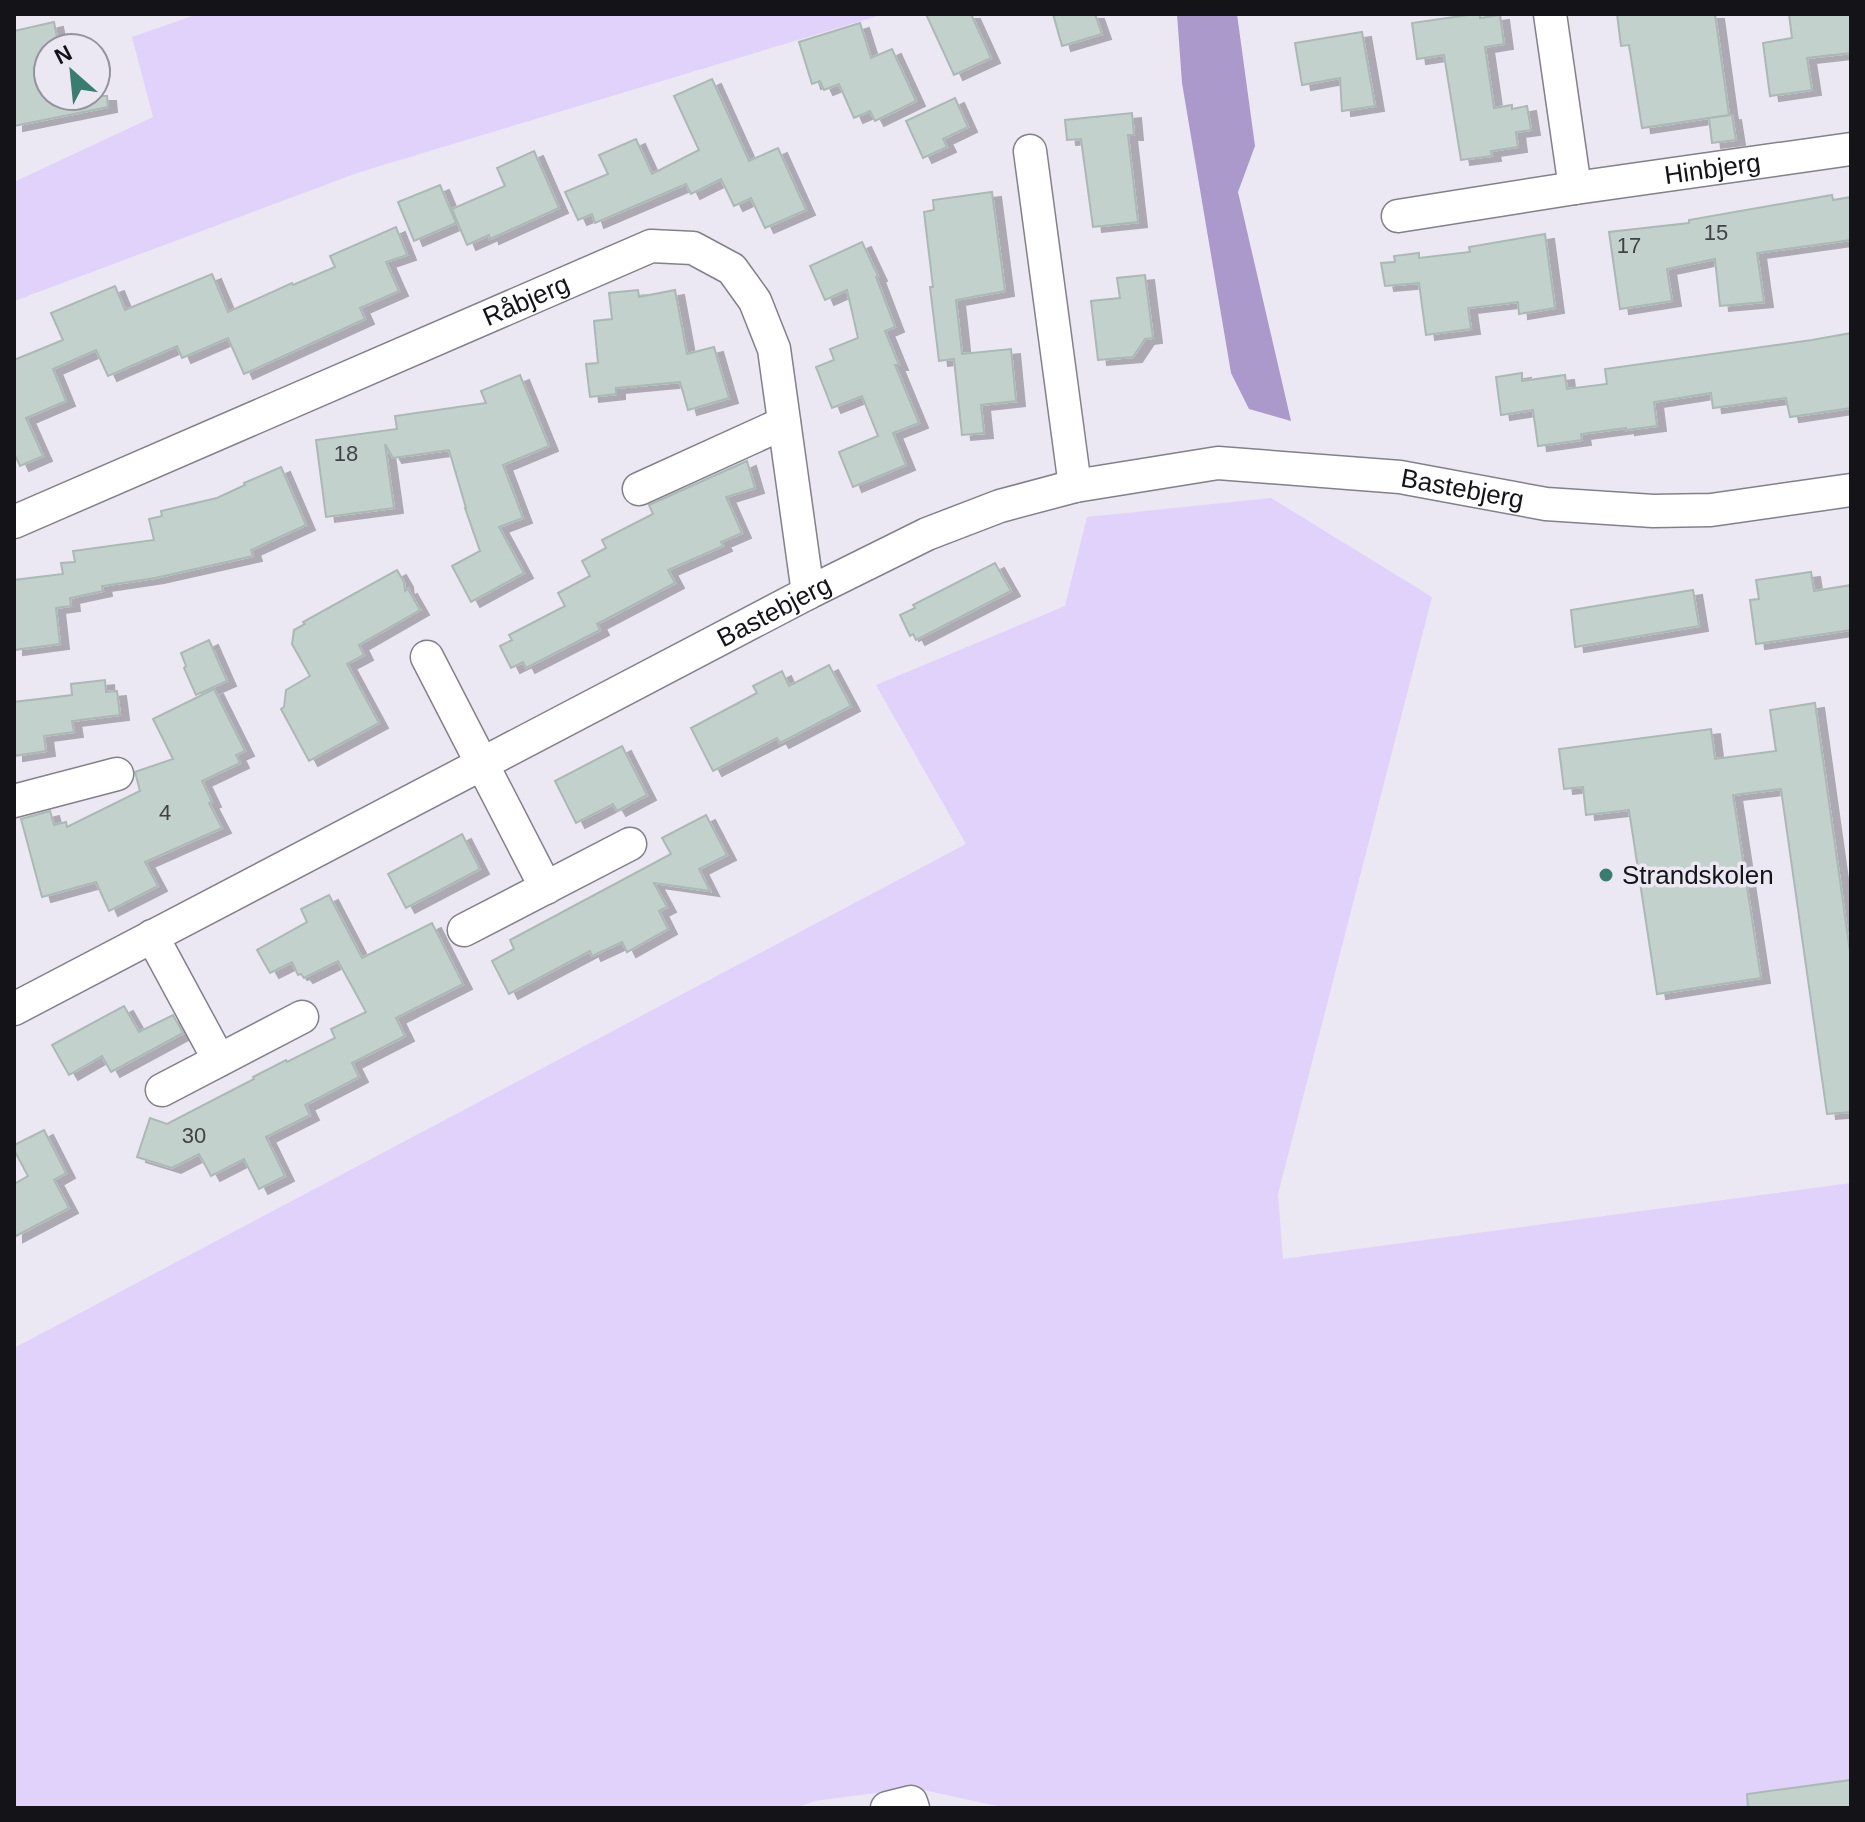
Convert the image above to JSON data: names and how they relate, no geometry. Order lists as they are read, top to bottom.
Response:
{
  "streets": {
    "street": ["Hinbjerg", "Råbjerg", "Bastebjerg"]
  },
  "crossings": [
    ["Råbjerg", "Bastebjerg"]
  ],
  "places": ["Strandskolen"],
  "house_numbers": [
    "15",
    "17",
    "18",
    "4",
    "30"
  ],
  "north": "top left"
}
